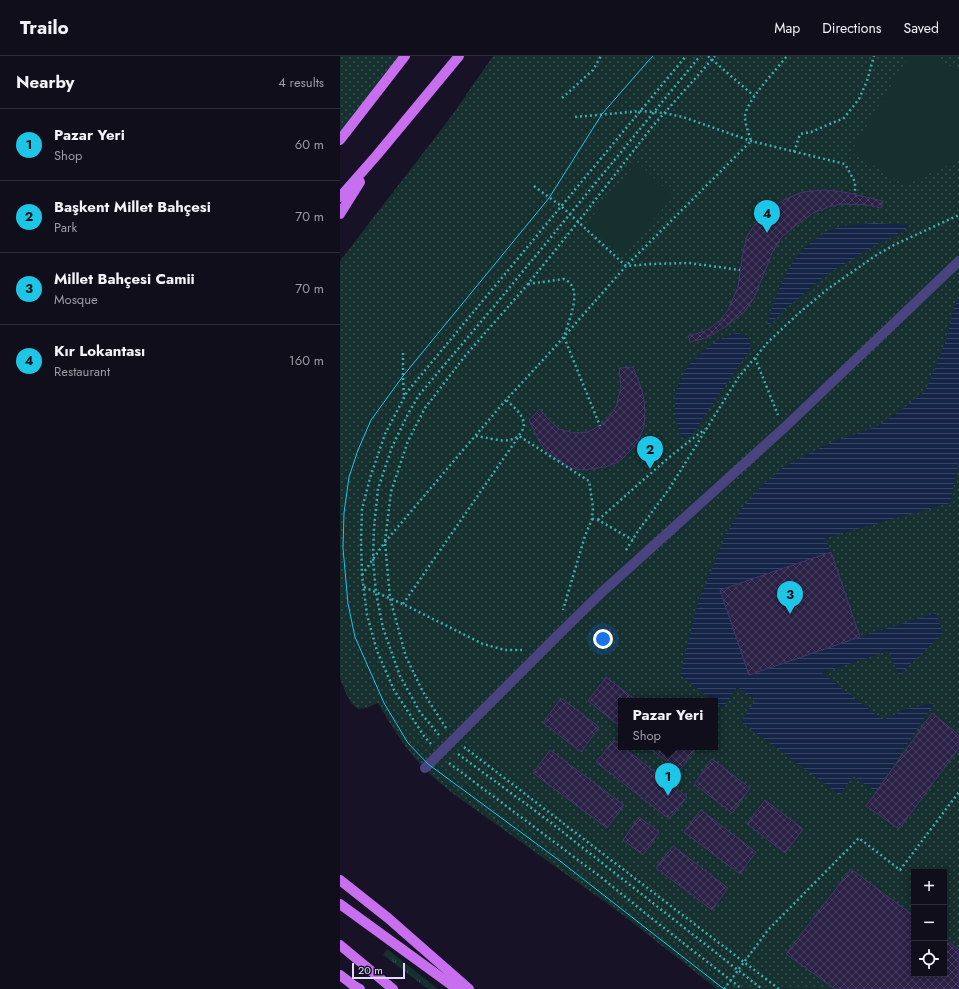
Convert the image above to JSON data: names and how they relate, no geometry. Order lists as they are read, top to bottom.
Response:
{
  "scale_bar": "20 m",
  "page": {
    "header": "Trailo",
    "nav": ["Map", "Directions", "Saved"],
    "heading": ["Nearby", "4 results"],
    "list": [
      {
        "mark": "1",
        "name": "Pazar Yeri",
        "note": "Shop",
        "value": "60 m"
      },
      {
        "mark": "2",
        "name": "Başkent Millet Bahçesi",
        "note": "Park",
        "value": "70 m"
      },
      {
        "mark": "3",
        "name": "Millet Bahçesi Camii",
        "note": "Mosque",
        "value": "70 m"
      },
      {
        "mark": "4",
        "name": "Kır Lokantası",
        "note": "Restaurant",
        "value": "160 m"
      }
    ],
    "pins": [
      "4",
      "2",
      "3",
      "1"
    ],
    "popup": ["Pazar Yeri", "Shop"],
    "map_buttons": ["+", "−"],
    "scale": "20 m"
  }
}
